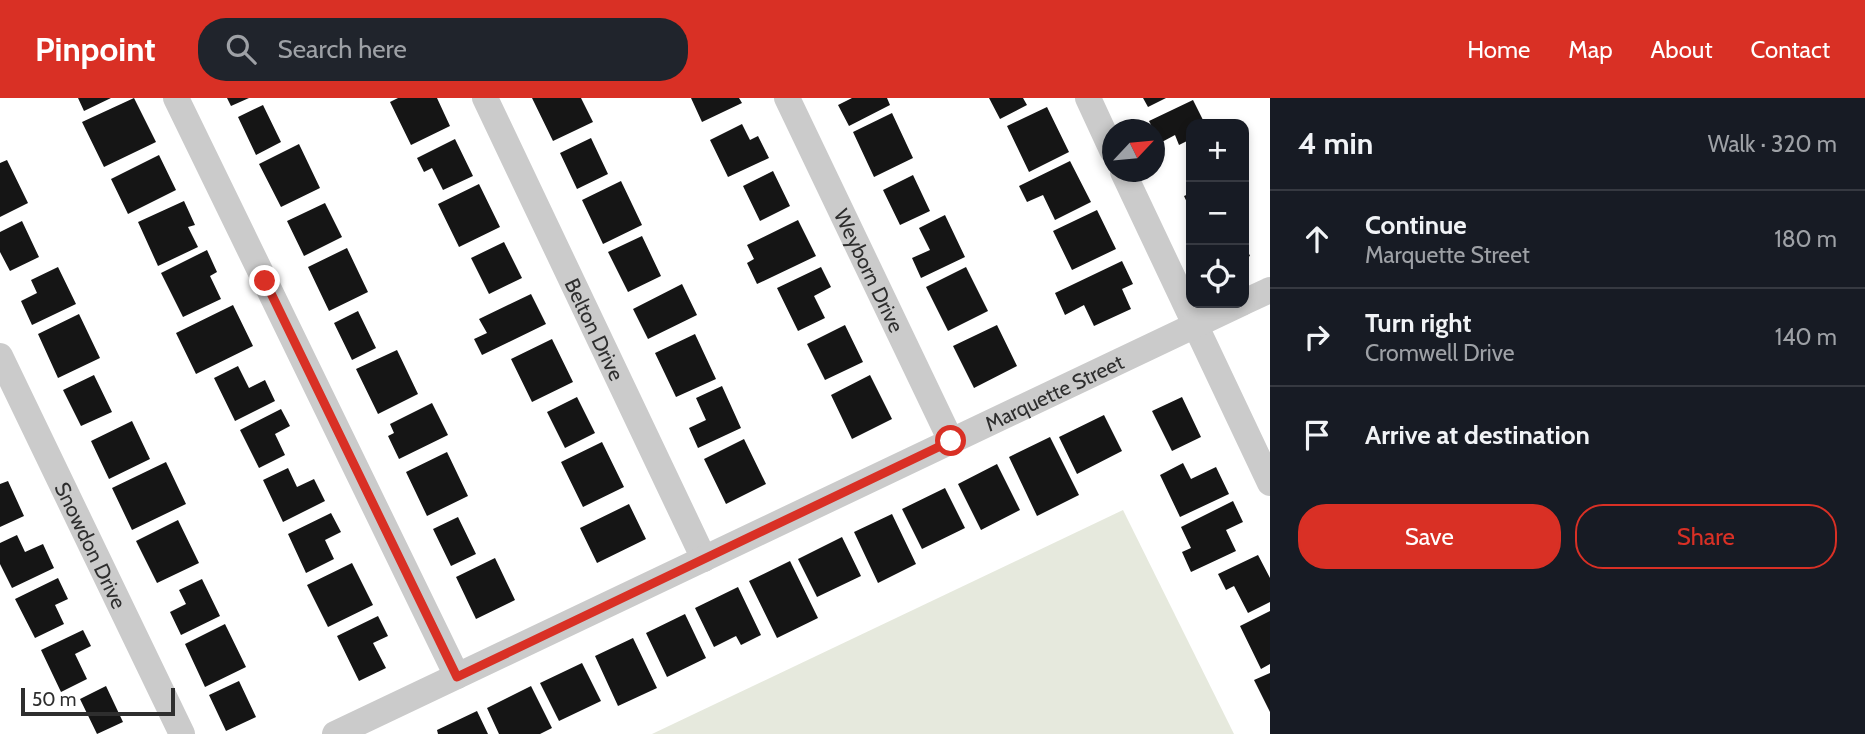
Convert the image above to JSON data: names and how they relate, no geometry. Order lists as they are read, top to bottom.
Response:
{
  "streets": {
    "street": [
      "Weyborn Drive",
      "Belton Drive",
      "Marquette Street",
      "Snowdon Drive"
    ]
  },
  "crossings": [
    ["Weyborn Drive", "Marquette Street"],
    ["Belton Drive", "Marquette Street"]
  ],
  "scale_bar": "50 m",
  "north": "top right",
  "page": {
    "header": "Pinpoint",
    "search": "Search here",
    "nav": [
      "Home",
      "Map",
      "About",
      "Contact"
    ],
    "heading": ["4 min", "Walk · 320 m"],
    "map_buttons": ["+", "−"],
    "list": [
      ["Continue", "Marquette Street", "180 m"],
      ["Turn right", "Cromwell Drive", "140 m"],
      "Arrive at destination"
    ],
    "buttons": ["Save", "Share"],
    "scale": "50 m"
  }
}
